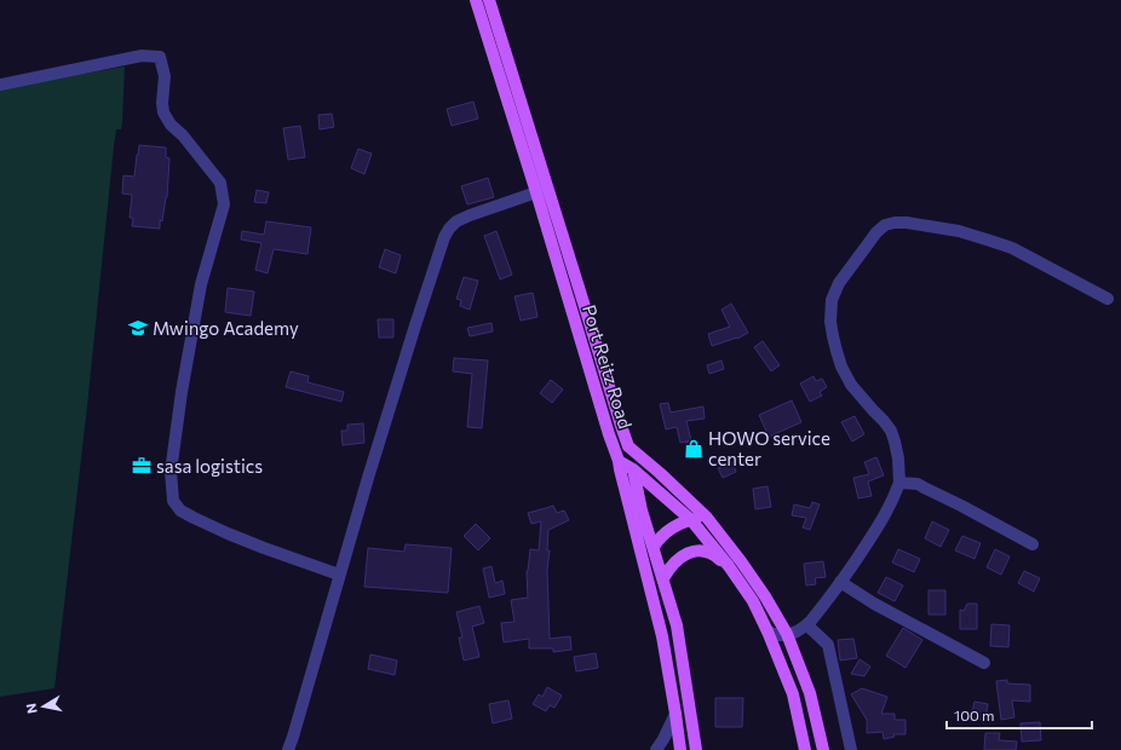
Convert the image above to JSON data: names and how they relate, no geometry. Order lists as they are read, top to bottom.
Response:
{
  "streets": {
    "main road": ["Port Reitz Road"]
  },
  "places": {
    "school or university": ["Mwingo Academy"],
    "shop": ["HOWO service center"],
    "office": ["sasa logistics"]
  },
  "scale_bar": "100 m",
  "north": "left"
}
